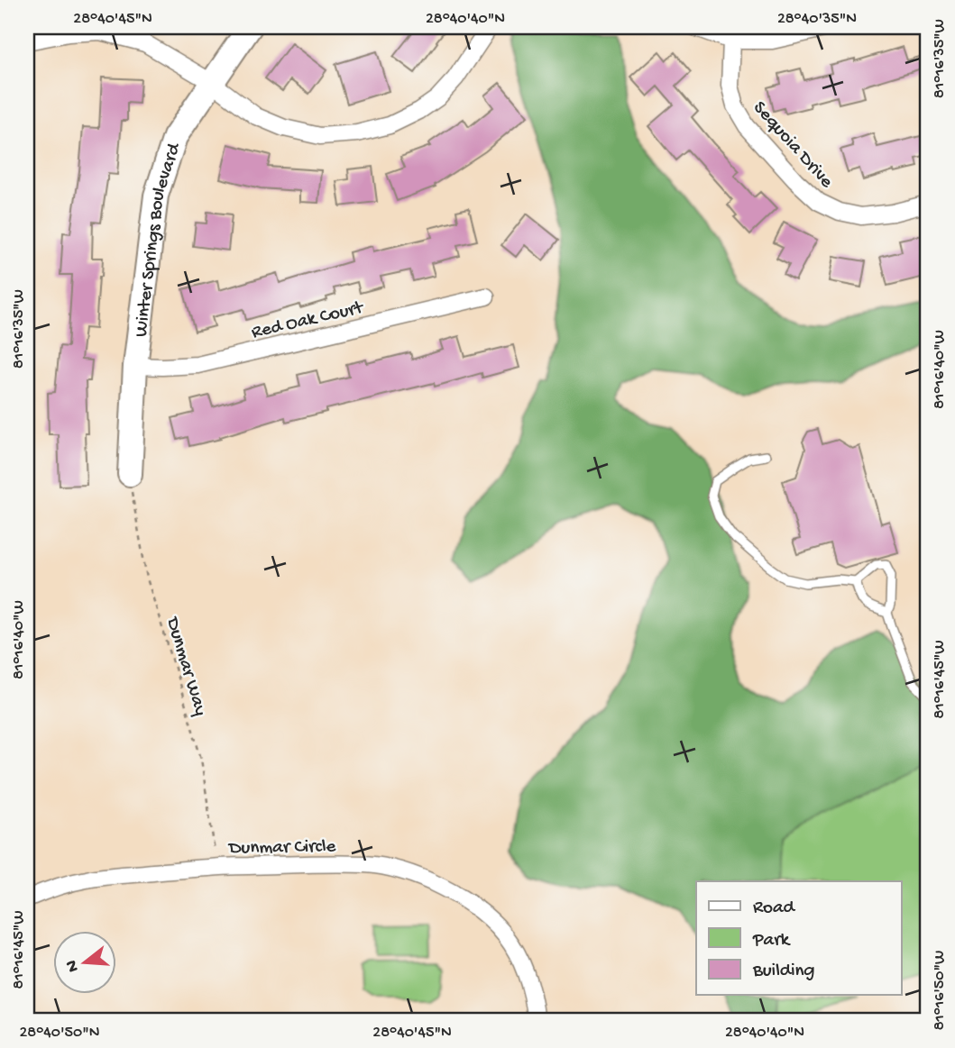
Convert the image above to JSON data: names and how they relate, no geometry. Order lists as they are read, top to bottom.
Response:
{
  "streets": {
    "street": [
      "Sequoia Drive",
      "Winter Springs Boulevard",
      "Red Oak Court",
      "Dunmar Circle"
    ],
    "path": ["Dunmar Way"]
  },
  "crossings": [
    ["Winter Springs Boulevard", "Red Oak Court"],
    ["Winter Springs Boulevard", "Dunmar Way"],
    ["Dunmar Way", "Dunmar Circle"]
  ],
  "legend": ["Road", "Park", "Building"],
  "north": "left",
  "coordinates": [
    "28°40'45\"N",
    "28°40'40\"N",
    "28°40'35\"N",
    "81°16'35\"W",
    "81°16'40\"W",
    "81°16'45\"W",
    "81°16'50\"W",
    "28°40'50\"N"
  ]
}
